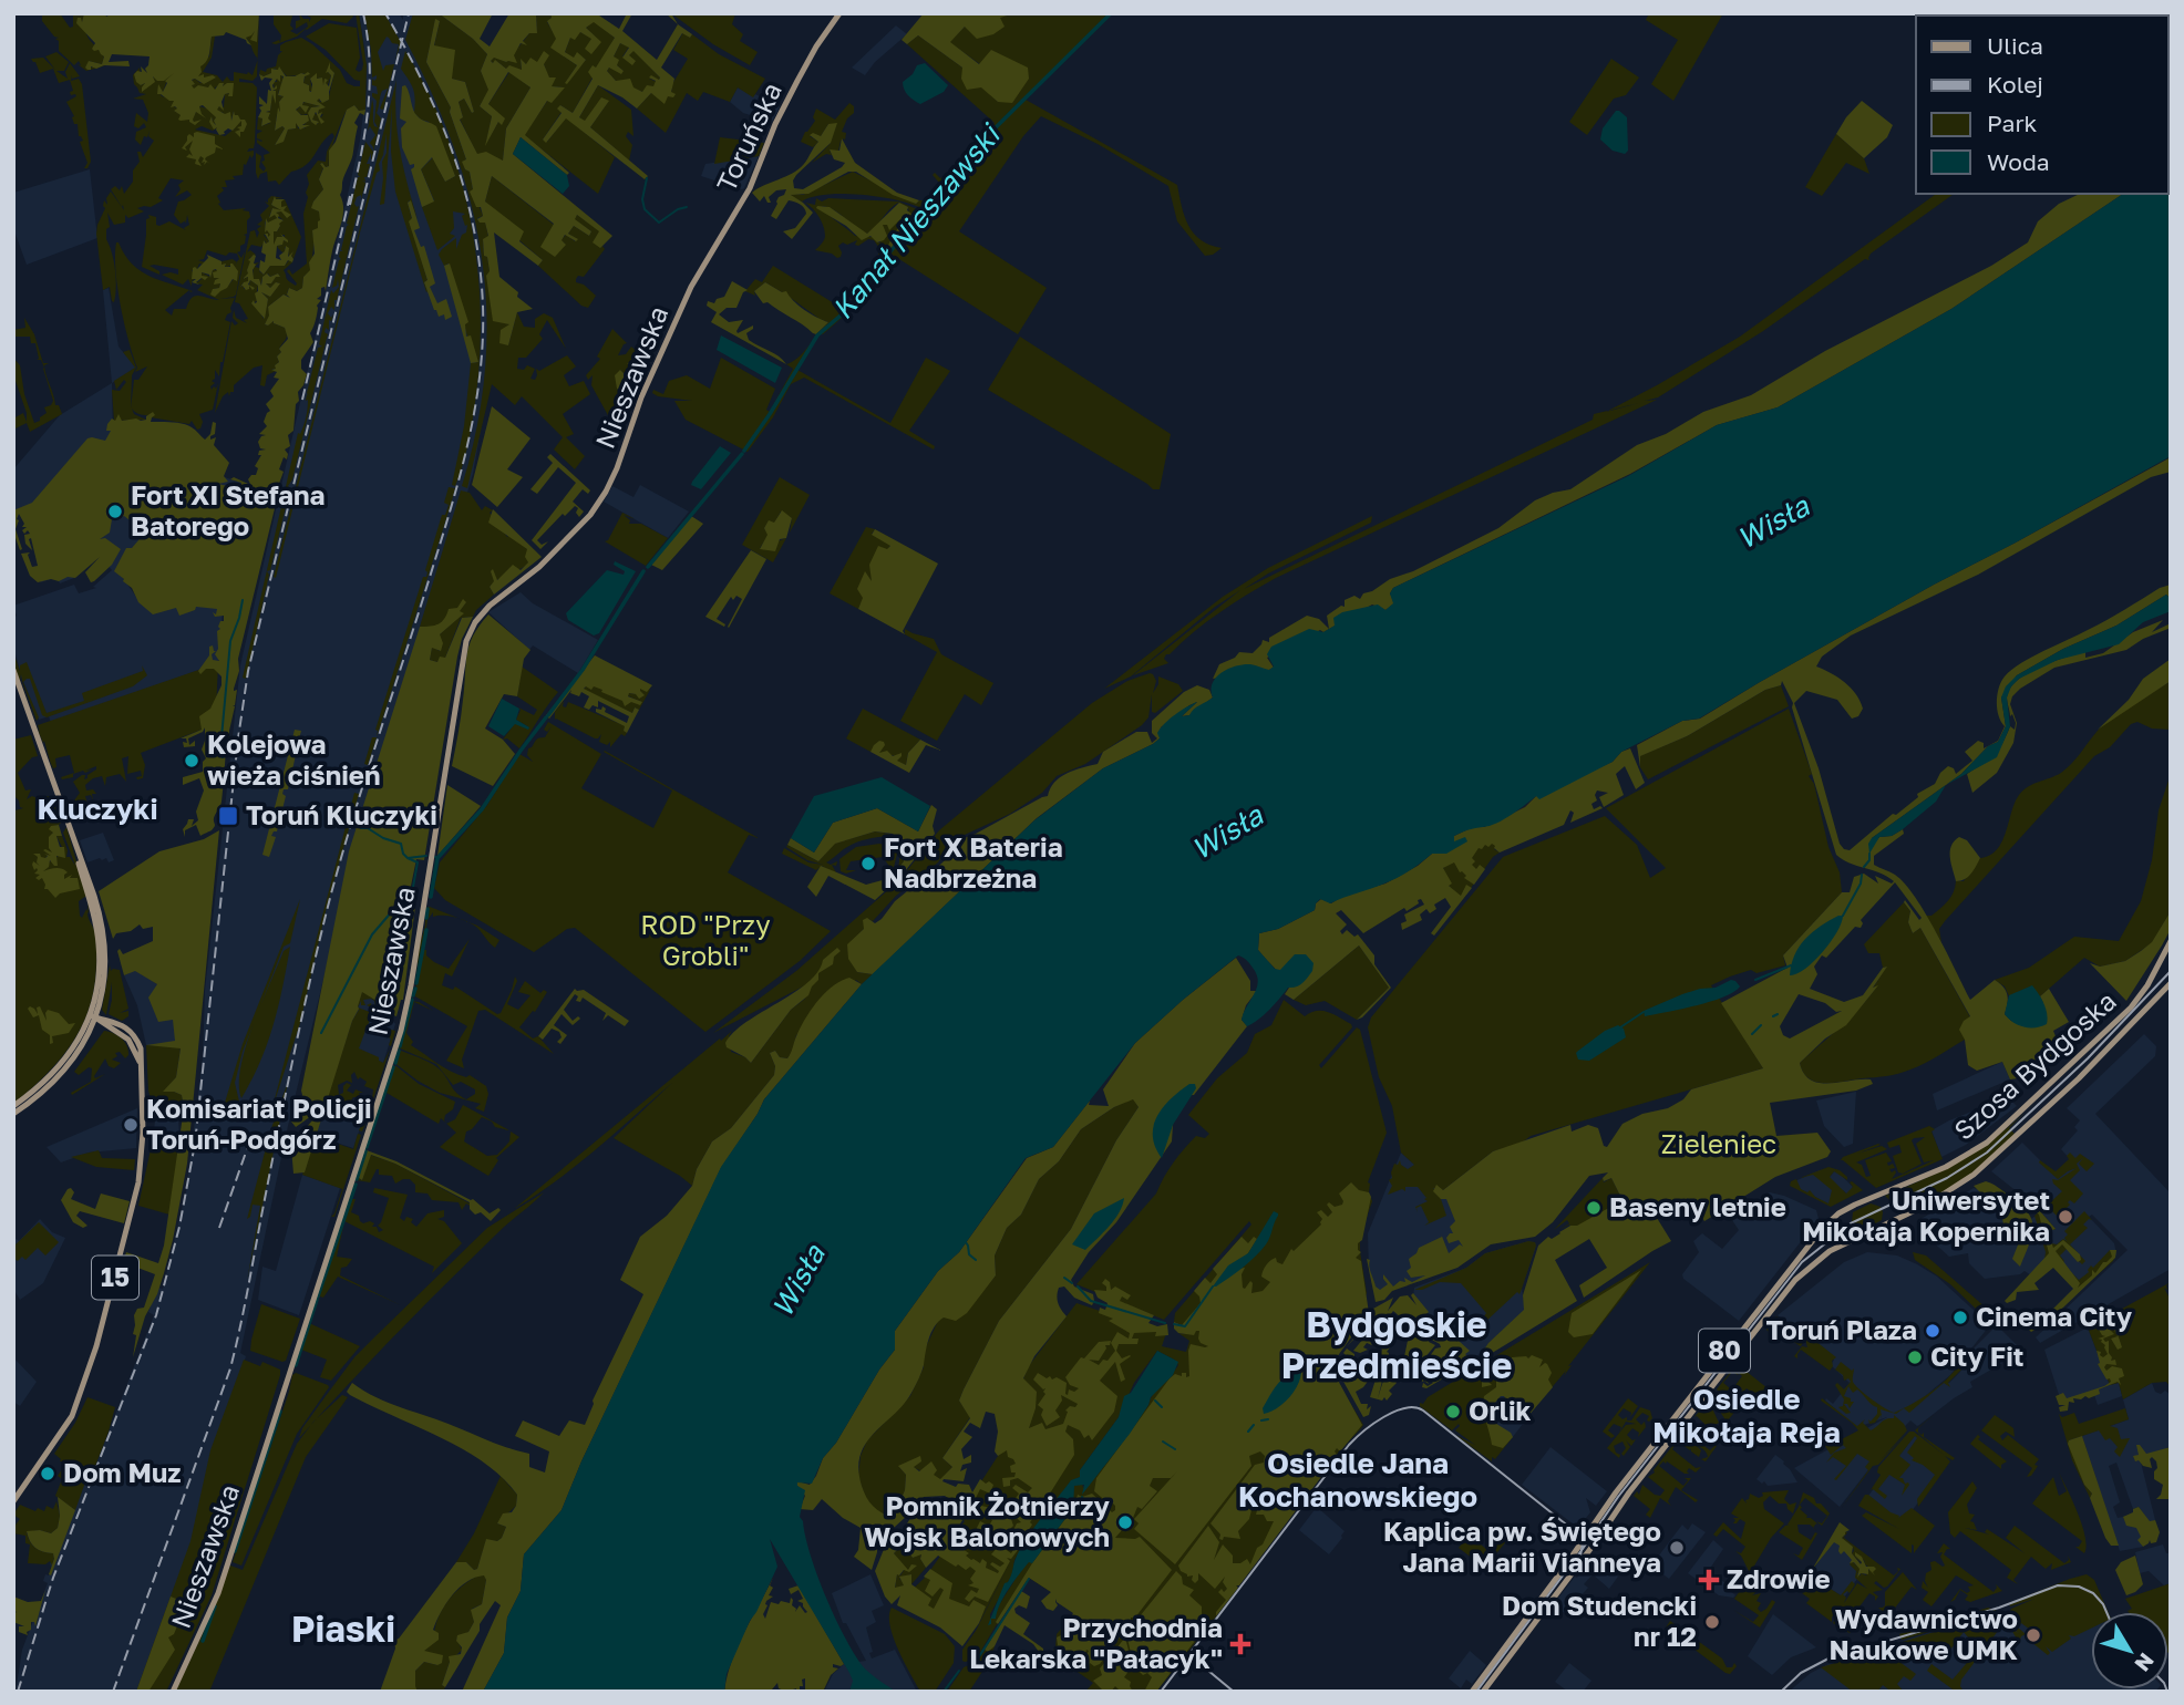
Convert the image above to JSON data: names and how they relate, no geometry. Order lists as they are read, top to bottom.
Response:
{
  "streets": {
    "main road": [
      "Toruńska",
      "Nieszawska",
      "Szosa Bydgoska",
      "15",
      "80"
    ]
  },
  "crossings": [
    ["Toruńska", "Nieszawska"]
  ],
  "districts": [
    "Kluczyki",
    "Bydgoskie Przedmieście",
    "Osiedle Mikołaja Reja",
    "Osiedle Jana Kochanowskiego",
    "Piaski"
  ],
  "water": ["Kanał Nieszawski", "Wisła"],
  "parks": ["ROD \"Przy Grobli\"", "Zieleniec"],
  "places": {
    "other": [
      "Fort XI Stefana Batorego",
      "Kolejowa wieża ciśnień",
      "Fort X Bateria Nadbrzeżna",
      "Komisariat Policji Toruń-Podgórz",
      "Baseny letnie",
      "Uniwersytet Mikołaja Kopernika",
      "Cinema City",
      "Toruń Plaza",
      "City Fit",
      "Orlik",
      "Dom Muz",
      "Pomnik Żołnierzy Wojsk Balonowych",
      "Kaplica pw. Świętego Jana Marii Vianneya",
      "Dom Studencki nr 12",
      "Wydawnictwo Naukowe UMK"
    ],
    "transit": ["Toruń Kluczyki"],
    "health": ["Zdrowie", "Przychodnia Lekarska \"Pałacyk\""]
  },
  "legend": [
    "Ulica",
    "Kolej",
    "Park",
    "Woda"
  ],
  "north": "bottom right"
}
